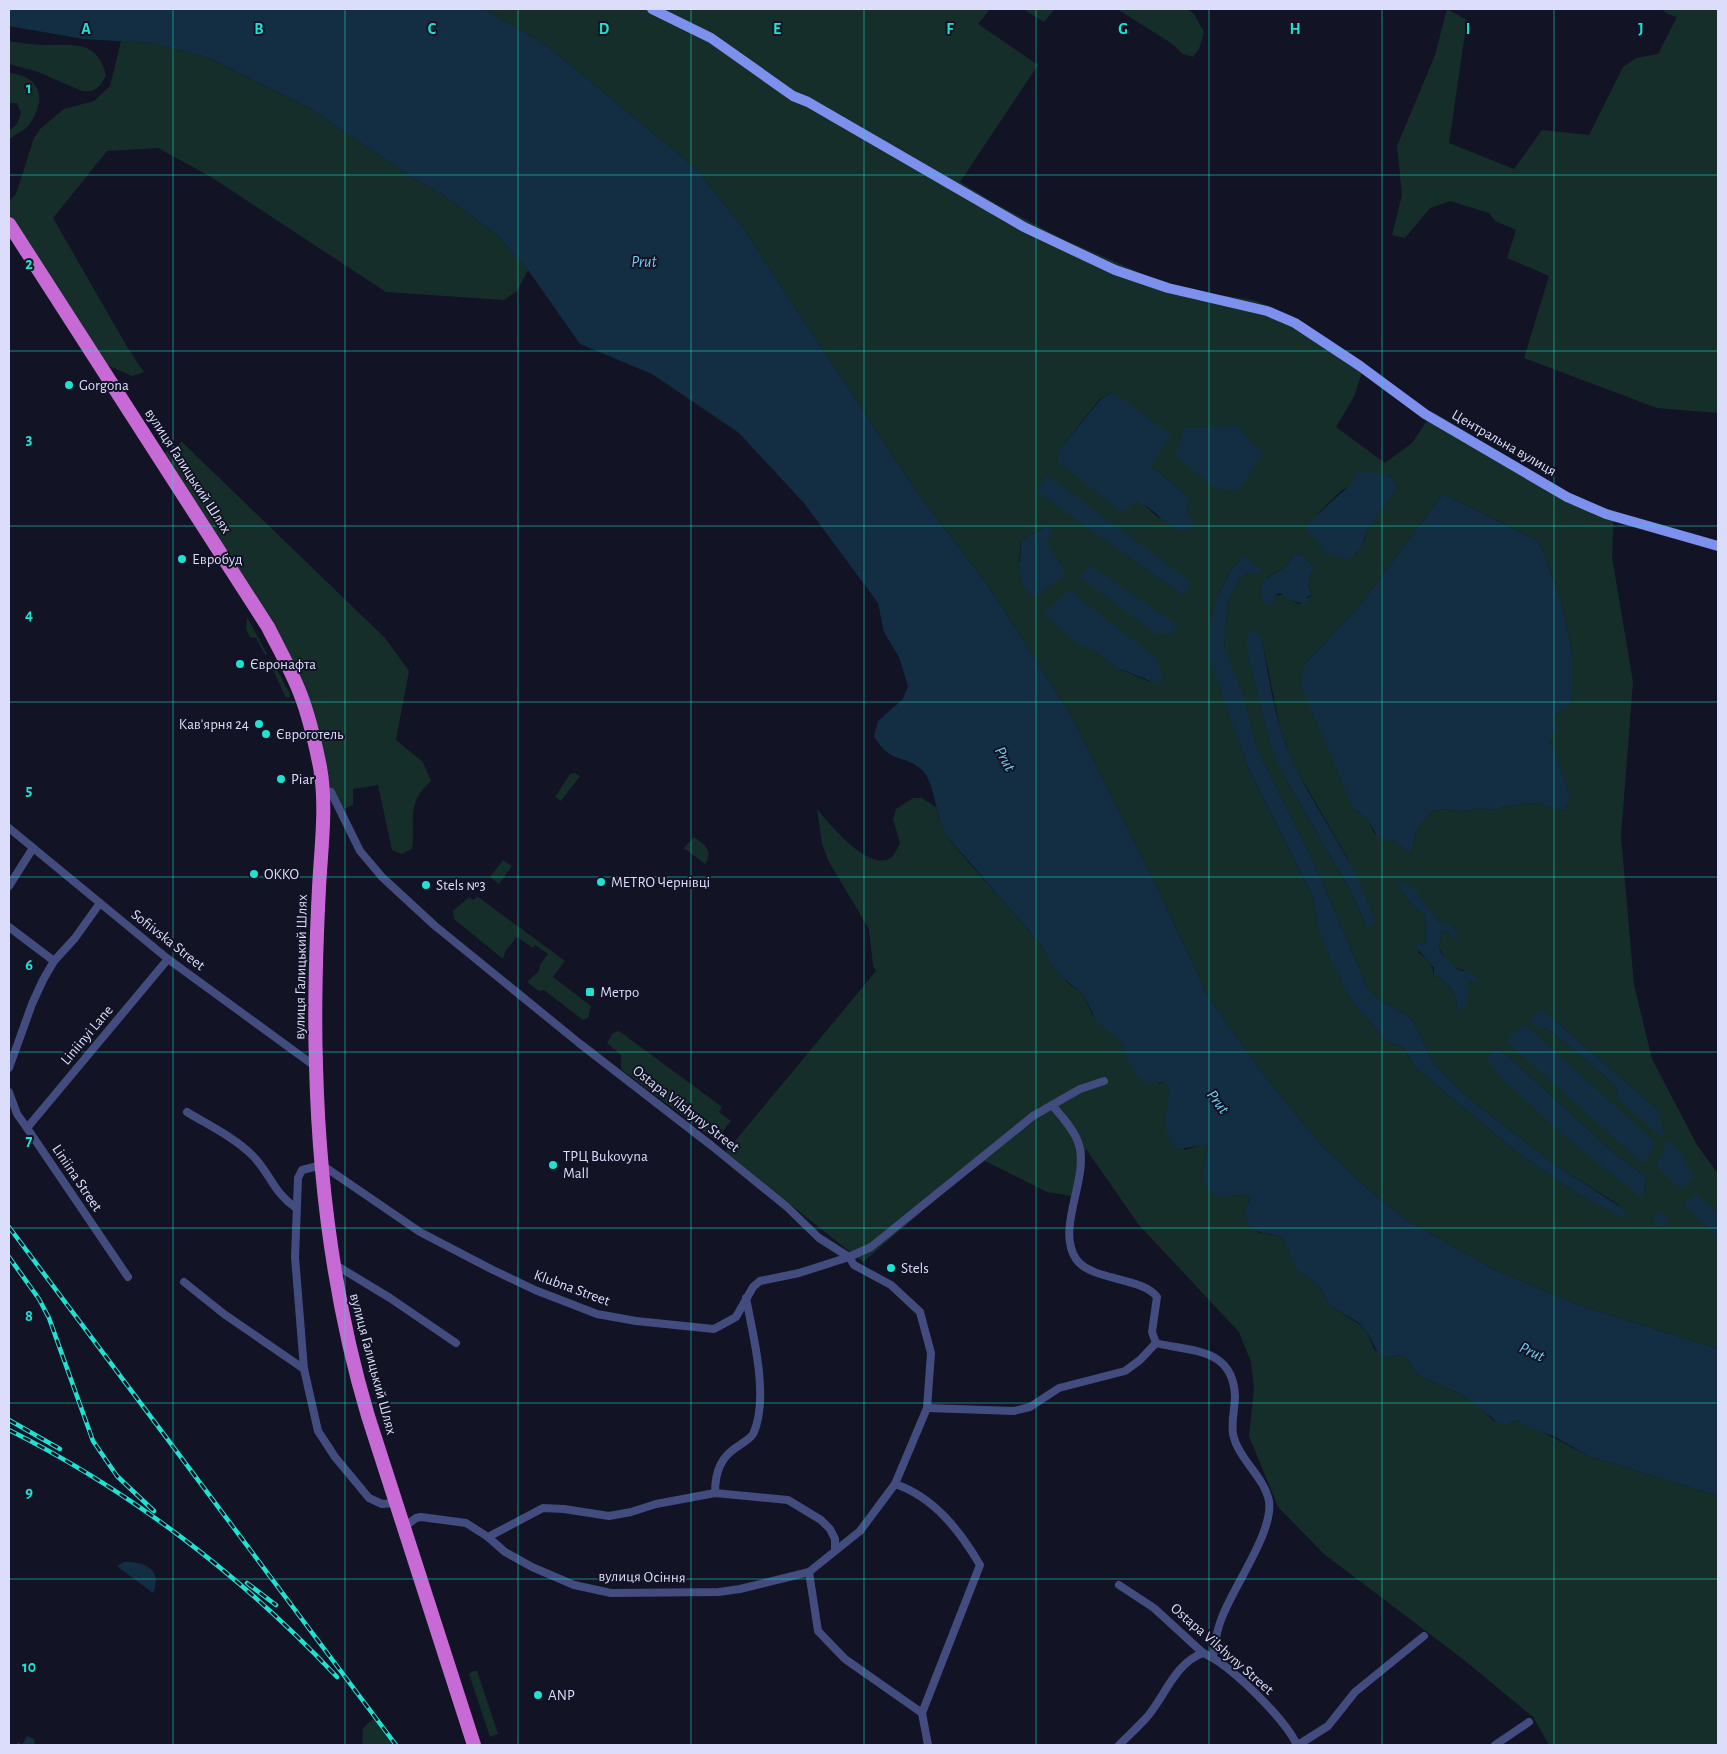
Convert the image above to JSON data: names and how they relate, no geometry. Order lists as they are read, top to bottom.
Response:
{
  "streets": {
    "highway": ["вулиця Галицький Шлях"],
    "main road": ["Центральна вулиця"],
    "street": [
      "Sofiivska Street",
      "Liniinyi Lane",
      "Ostapa Vilshyny Street",
      "Liniina Street",
      "Klubna Street",
      "вулиця Осіння"
    ]
  },
  "crossings": [
    ["вулиця Галицький Шлях", "Sofiivska Street"],
    ["вулиця Галицький Шлях", "Ostapa Vilshyny Street"],
    ["вулиця Галицький Шлях", "Klubna Street"],
    ["вулиця Галицький Шлях", "вулиця Осіння"],
    ["Sofiivska Street", "Liniinyi Lane"],
    ["Liniinyi Lane", "Liniina Street"],
    ["Ostapa Vilshyny Street", "Klubna Street"],
    ["Ostapa Vilshyny Street", "вулиця Осіння"]
  ],
  "water": ["Prut"],
  "places": {
    "other": [
      "Gorgona",
      "Евробуд",
      "Євронафта",
      "Кав'ярня 24",
      "Євроготель",
      "Piar",
      "OKKO",
      "METRO Чернівці",
      "Stels №3",
      "ТРЦ Bukovyna Mall",
      "Stels",
      "ANP"
    ],
    "transit": ["Метро"]
  },
  "grid": {
    "columns": [
      "A",
      "B",
      "C",
      "D",
      "E",
      "F",
      "G",
      "H",
      "I",
      "J"
    ],
    "rows": [
      "1",
      "2",
      "3",
      "4",
      "5",
      "6",
      "7",
      "8",
      "9",
      "10"
    ]
  }
}
